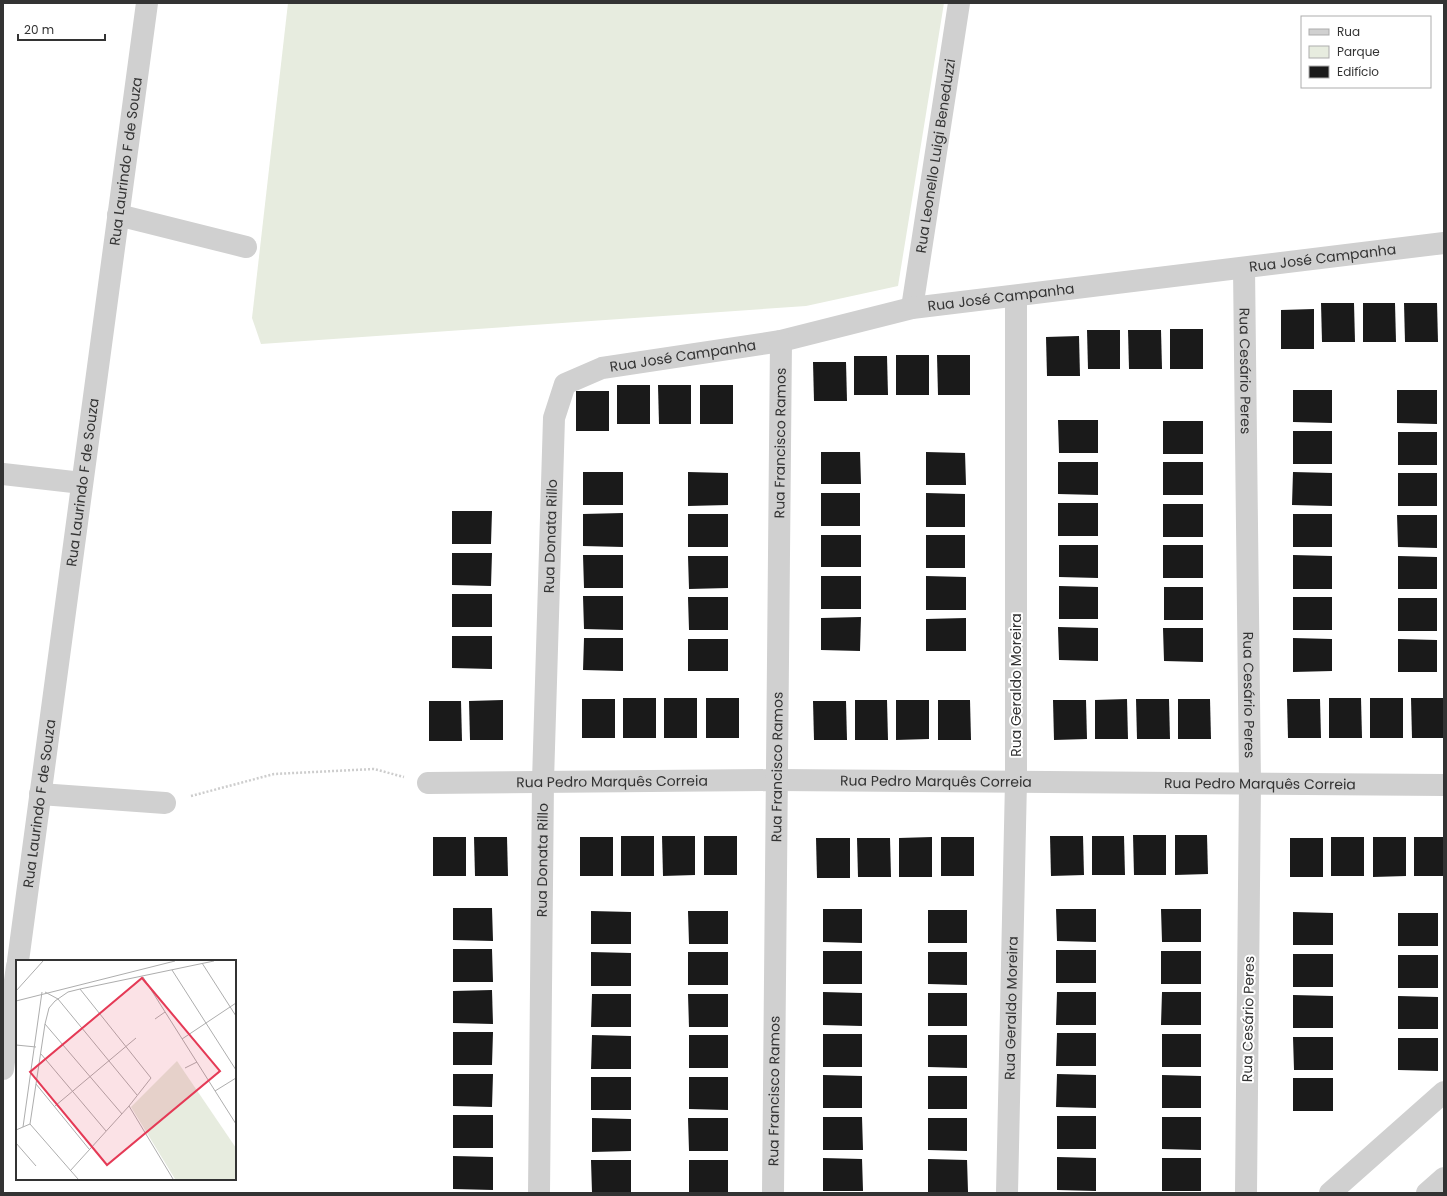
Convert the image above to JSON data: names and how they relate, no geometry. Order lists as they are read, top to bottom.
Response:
{
  "streets": {
    "street": [
      "Rua Leonello Luigi Beneduzzi",
      "Rua Laurindo F de Souza",
      "Rua José Campanha",
      "Rua Cesário Peres",
      "Rua Francisco Ramos",
      "Rua Donata Rillo",
      "Rua Geraldo Moreira",
      "Rua Pedro Marquês Correia"
    ]
  },
  "crossings": [
    ["Rua Leonello Luigi Beneduzzi", "Rua José Campanha"],
    ["Rua José Campanha", "Rua Cesário Peres"],
    ["Rua José Campanha", "Rua Francisco Ramos"],
    ["Rua José Campanha", "Rua Donata Rillo"],
    ["Rua José Campanha", "Rua Geraldo Moreira"],
    ["Rua Cesário Peres", "Rua Pedro Marquês Correia"],
    ["Rua Francisco Ramos", "Rua Pedro Marquês Correia"],
    ["Rua Donata Rillo", "Rua Pedro Marquês Correia"],
    ["Rua Geraldo Moreira", "Rua Pedro Marquês Correia"]
  ],
  "legend": ["Rua", "Parque", "Edifício"],
  "scale_bar": "20 m"
}
